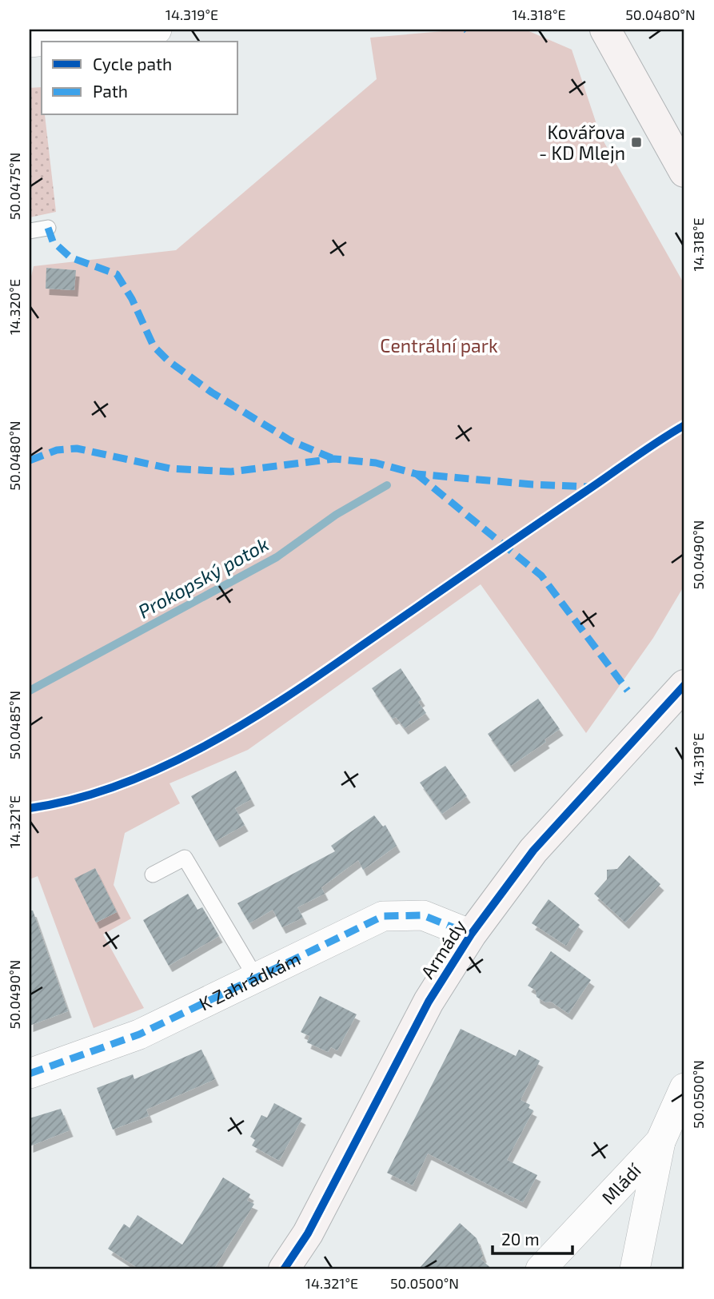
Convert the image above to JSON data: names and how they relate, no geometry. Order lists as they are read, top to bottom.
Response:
{
  "streets": {
    "street": ["Armády", "K Zahrádkám", "Mládí"]
  },
  "crossings": [
    ["Armády", "K Zahrádkám"]
  ],
  "water": ["Prokopský potok"],
  "parks": ["Centrální park"],
  "places": {
    "transit": ["Kovářova - KD Mlejn"]
  },
  "legend": ["Cycle path", "Path"],
  "scale_bar": "20 m",
  "coordinates": [
    "14.319°E",
    "14.318°E",
    "50.0480°N",
    "50.0475°N",
    "14.320°E",
    "50.0490°N",
    "50.0485°N",
    "14.321°E",
    "50.0500°N"
  ]
}
